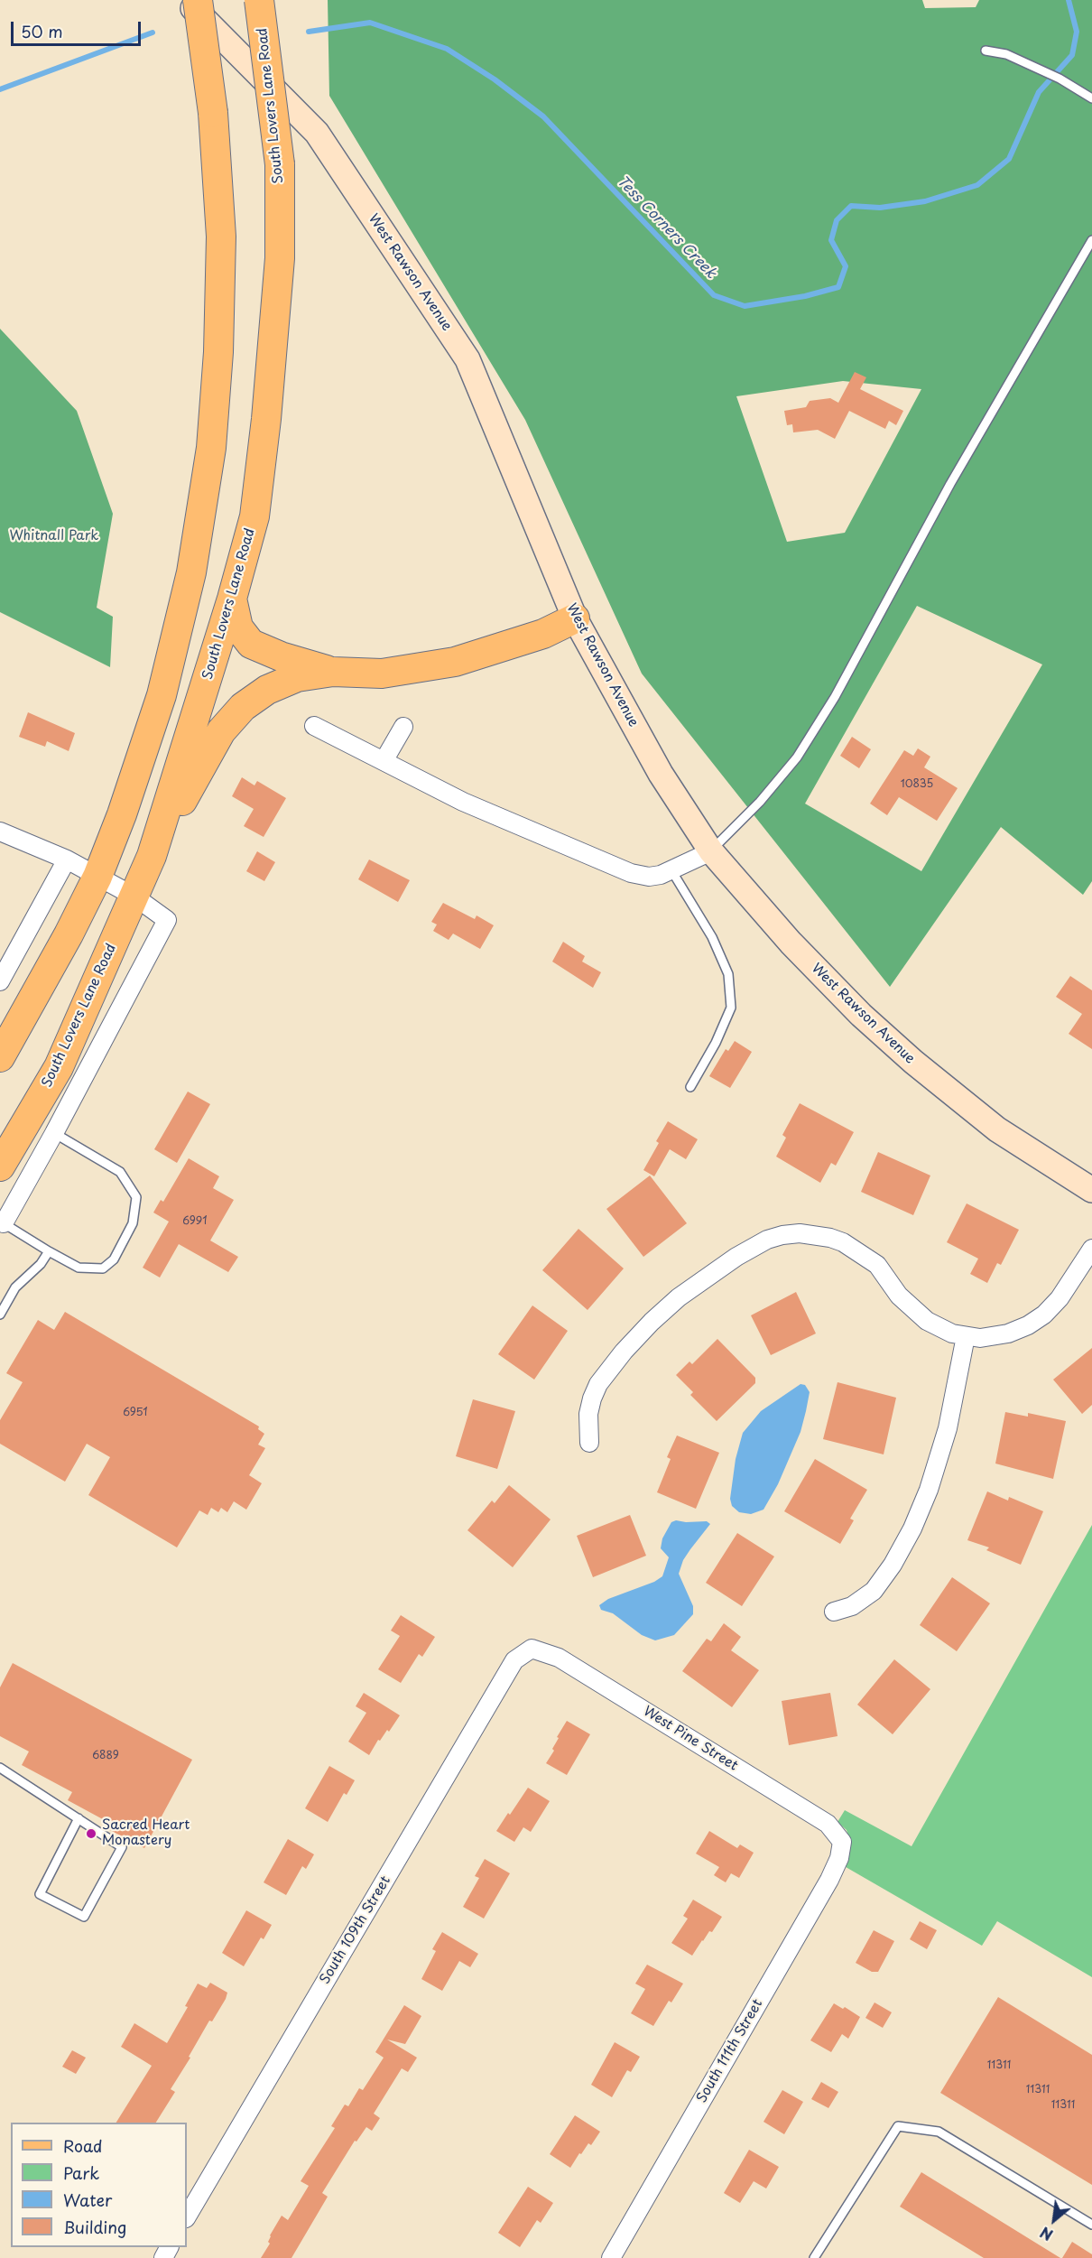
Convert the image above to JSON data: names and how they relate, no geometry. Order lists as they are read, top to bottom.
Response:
{
  "streets": {
    "main road": ["South Lovers Lane Road"],
    "street": [
      "West Rawson Avenue",
      "West Pine Street",
      "South 109th Street",
      "South 111th Street"
    ]
  },
  "crossings": [
    ["West Pine Street", "South 109th Street"],
    ["West Pine Street", "South 111th Street"]
  ],
  "water": ["Tess Corners Creek"],
  "parks": ["Whitnall Park"],
  "places": ["Sacred Heart Monastery"],
  "house_numbers": [
    "10835",
    "6991",
    "6951",
    "6889",
    "11311",
    "11311",
    "11311"
  ],
  "legend": [
    "Road",
    "Park",
    "Water",
    "Building"
  ],
  "scale_bar": "50 m",
  "north": "bottom left"
}
